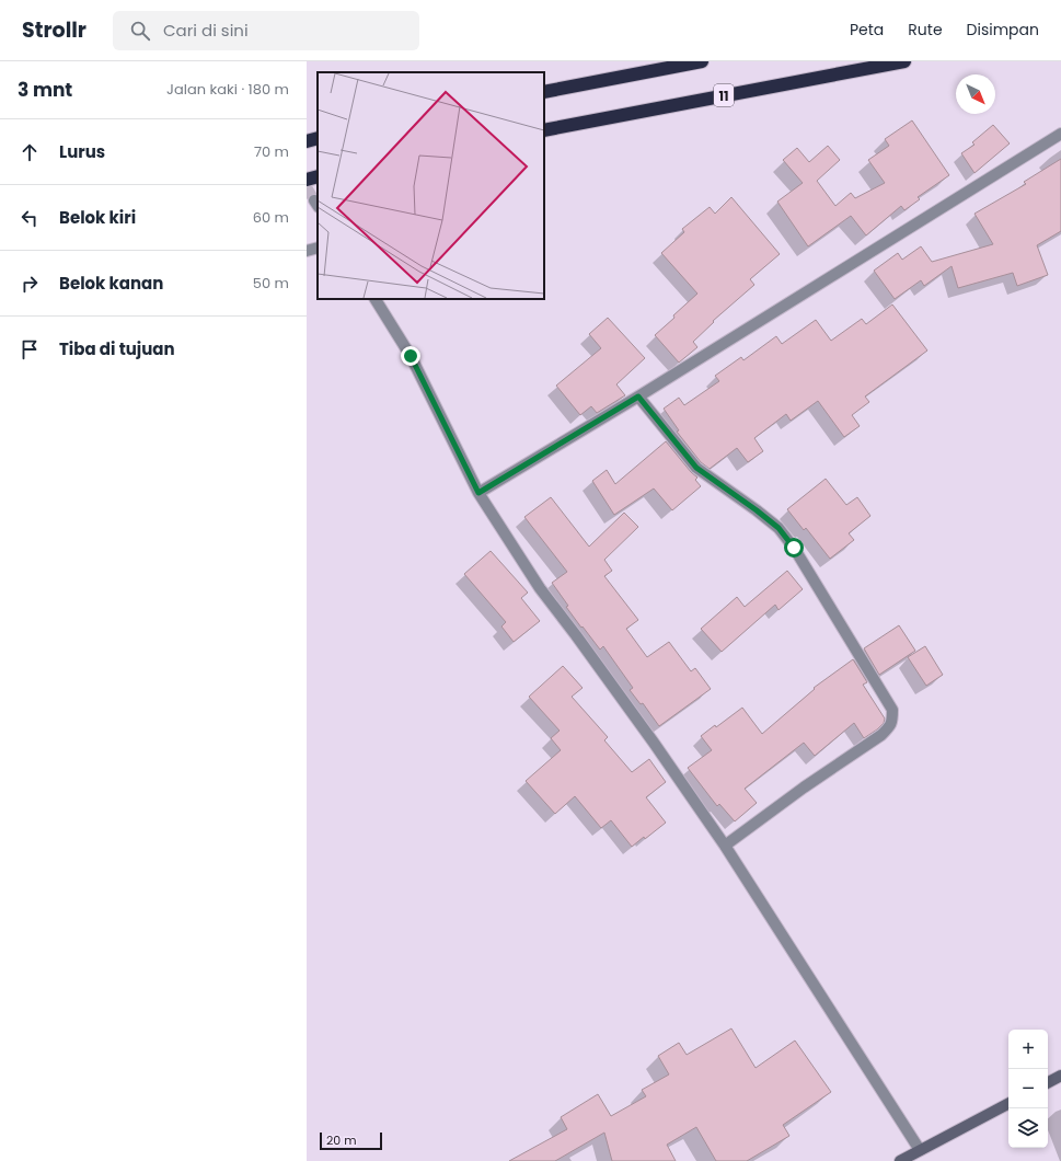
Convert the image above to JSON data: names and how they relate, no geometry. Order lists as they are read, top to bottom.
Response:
{
  "streets": {
    "highway": ["11"]
  },
  "scale_bar": "20 m",
  "north": "bottom right",
  "page": {
    "header": "Strollr",
    "search": "Cari di sini",
    "nav": ["Peta", "Rute", "Disimpan"],
    "heading": ["3 mnt", "Jalan kaki · 180 m"],
    "list": [
      ["Lurus", "70 m"],
      ["Belok kiri", "60 m"],
      ["Belok kanan", "50 m"],
      "Tiba di tujuan"
    ],
    "map_buttons": ["+", "−"],
    "scale": "20 m"
  }
}
